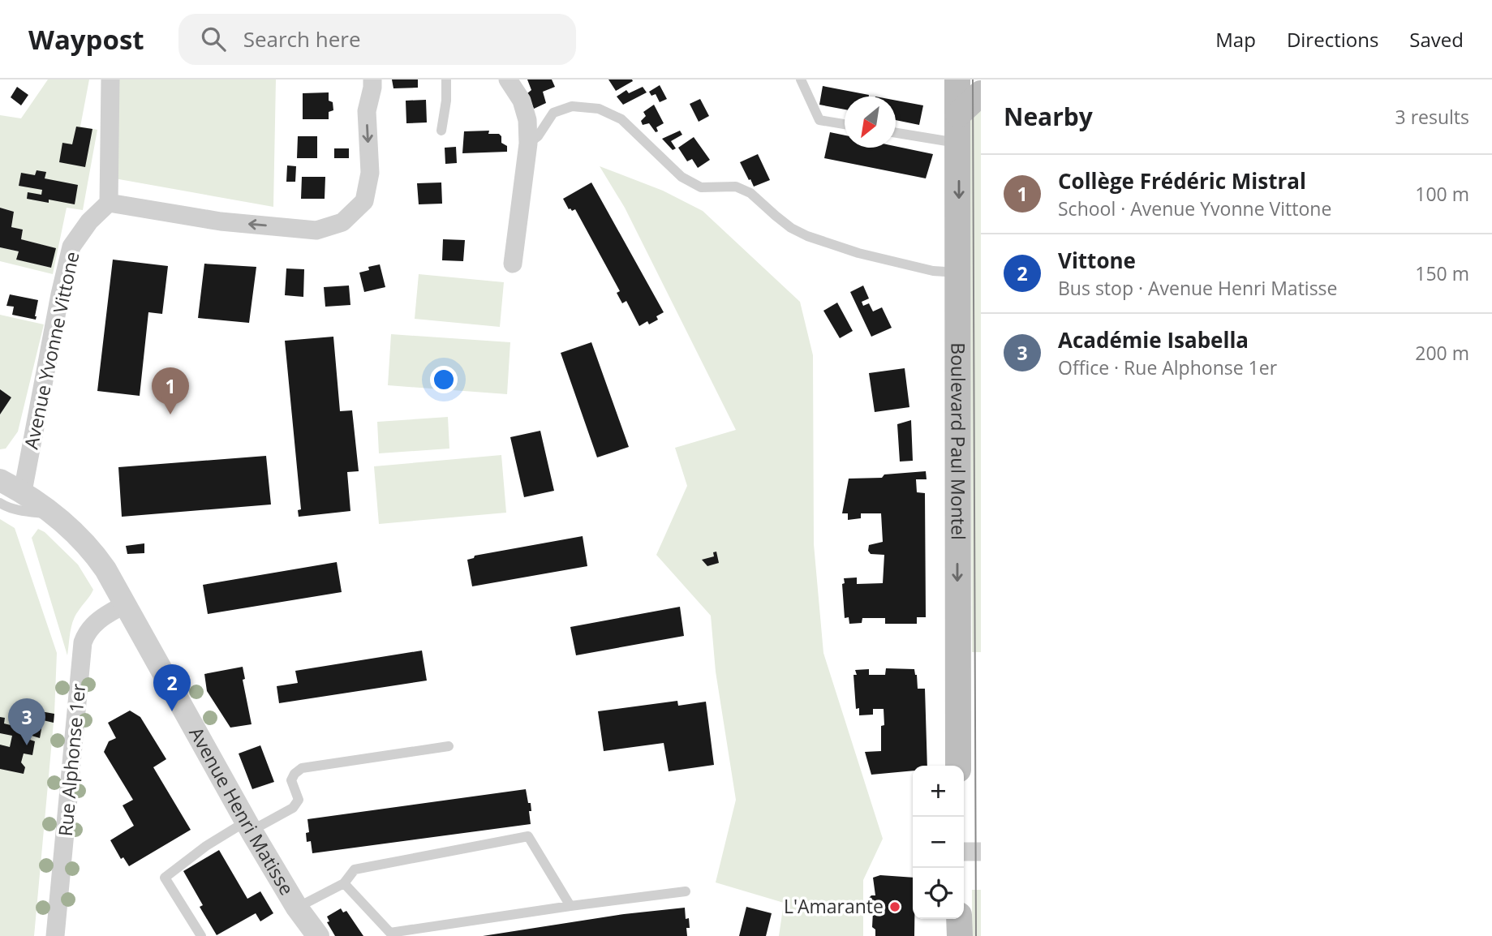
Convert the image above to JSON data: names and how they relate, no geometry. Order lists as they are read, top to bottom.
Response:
{
  "streets": {
    "main road": ["Boulevard Paul Montel"],
    "street": ["Avenue Yvonne Vittone", "Rue Alphonse 1er", "Avenue Henri Matisse"]
  },
  "crossings": [
    ["Avenue Yvonne Vittone", "Avenue Henri Matisse"],
    ["Rue Alphonse 1er", "Avenue Henri Matisse"]
  ],
  "one_way": ["Boulevard Paul Montel"],
  "places": ["L'Amarante"],
  "north": "bottom left",
  "page": {
    "header": "Waypost",
    "search": "Search here",
    "nav": ["Map", "Directions", "Saved"],
    "heading": ["Nearby", "3 results"],
    "list": [
      {
        "mark": "1",
        "name": "Collège Frédéric Mistral",
        "note": "School · Avenue Yvonne Vittone",
        "value": "100 m"
      },
      {
        "mark": "2",
        "name": "Vittone",
        "note": "Bus stop · Avenue Henri Matisse",
        "value": "150 m"
      },
      {
        "mark": "3",
        "name": "Académie Isabella",
        "note": "Office · Rue Alphonse 1er",
        "value": "200 m"
      }
    ],
    "pins": ["1", "2", "3"],
    "map_buttons": ["+", "−"]
  }
}
